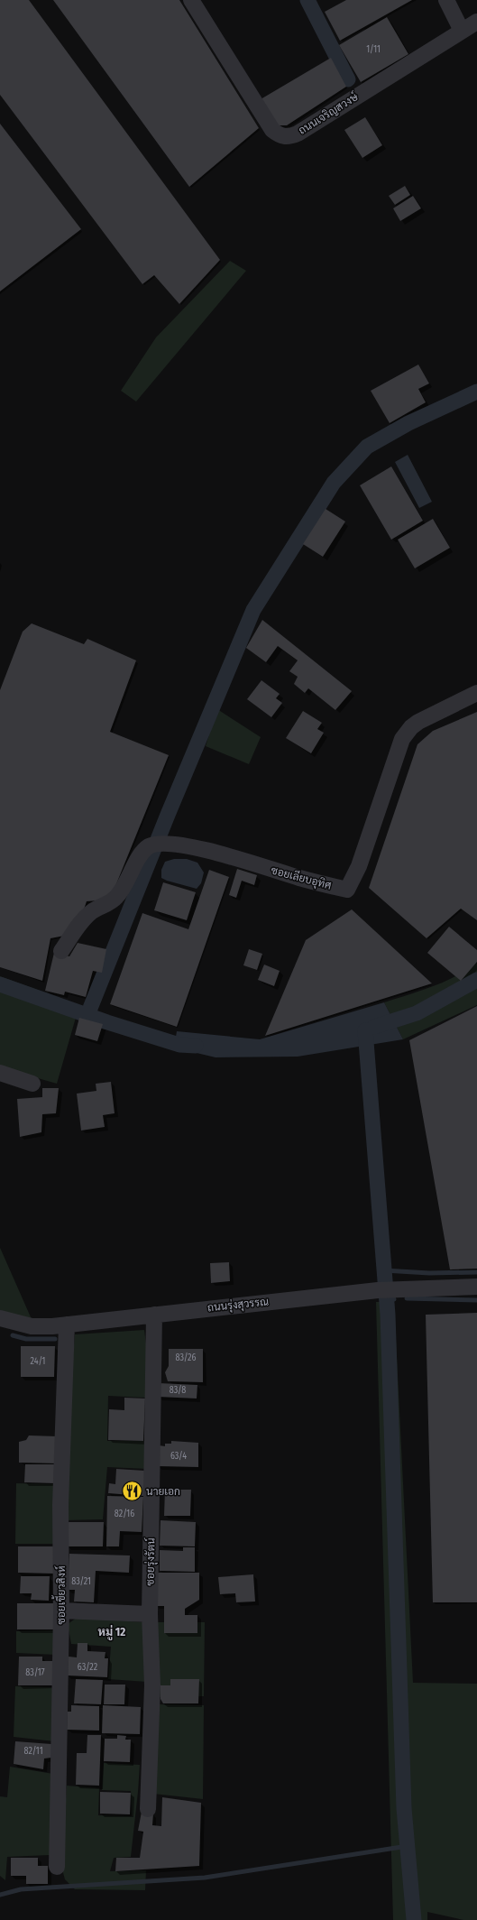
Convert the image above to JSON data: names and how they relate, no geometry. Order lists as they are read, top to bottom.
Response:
{
  "streets": {
    "street": [
      "ถนนเจริญสวงษ์",
      "ซอยเลียบอุทิศ",
      "ถนนรุ่งสุวรรณ",
      "ซอยรุ่งรัตน์",
      "ซอยเขี้ยวสิงห์"
    ]
  },
  "crossings": [
    ["ถนนรุ่งสุวรรณ", "ซอยรุ่งรัตน์"],
    ["ถนนรุ่งสุวรรณ", "ซอยเขี้ยวสิงห์"]
  ],
  "districts": ["หมู่ 12"],
  "places": {
    "restaurant": ["นายเอก"]
  },
  "house_numbers": [
    "1/11",
    "83/26",
    "24/1",
    "83/8",
    "63/4",
    "82/16",
    "83/21",
    "63/22",
    "83/17",
    "82/11"
  ]
}
